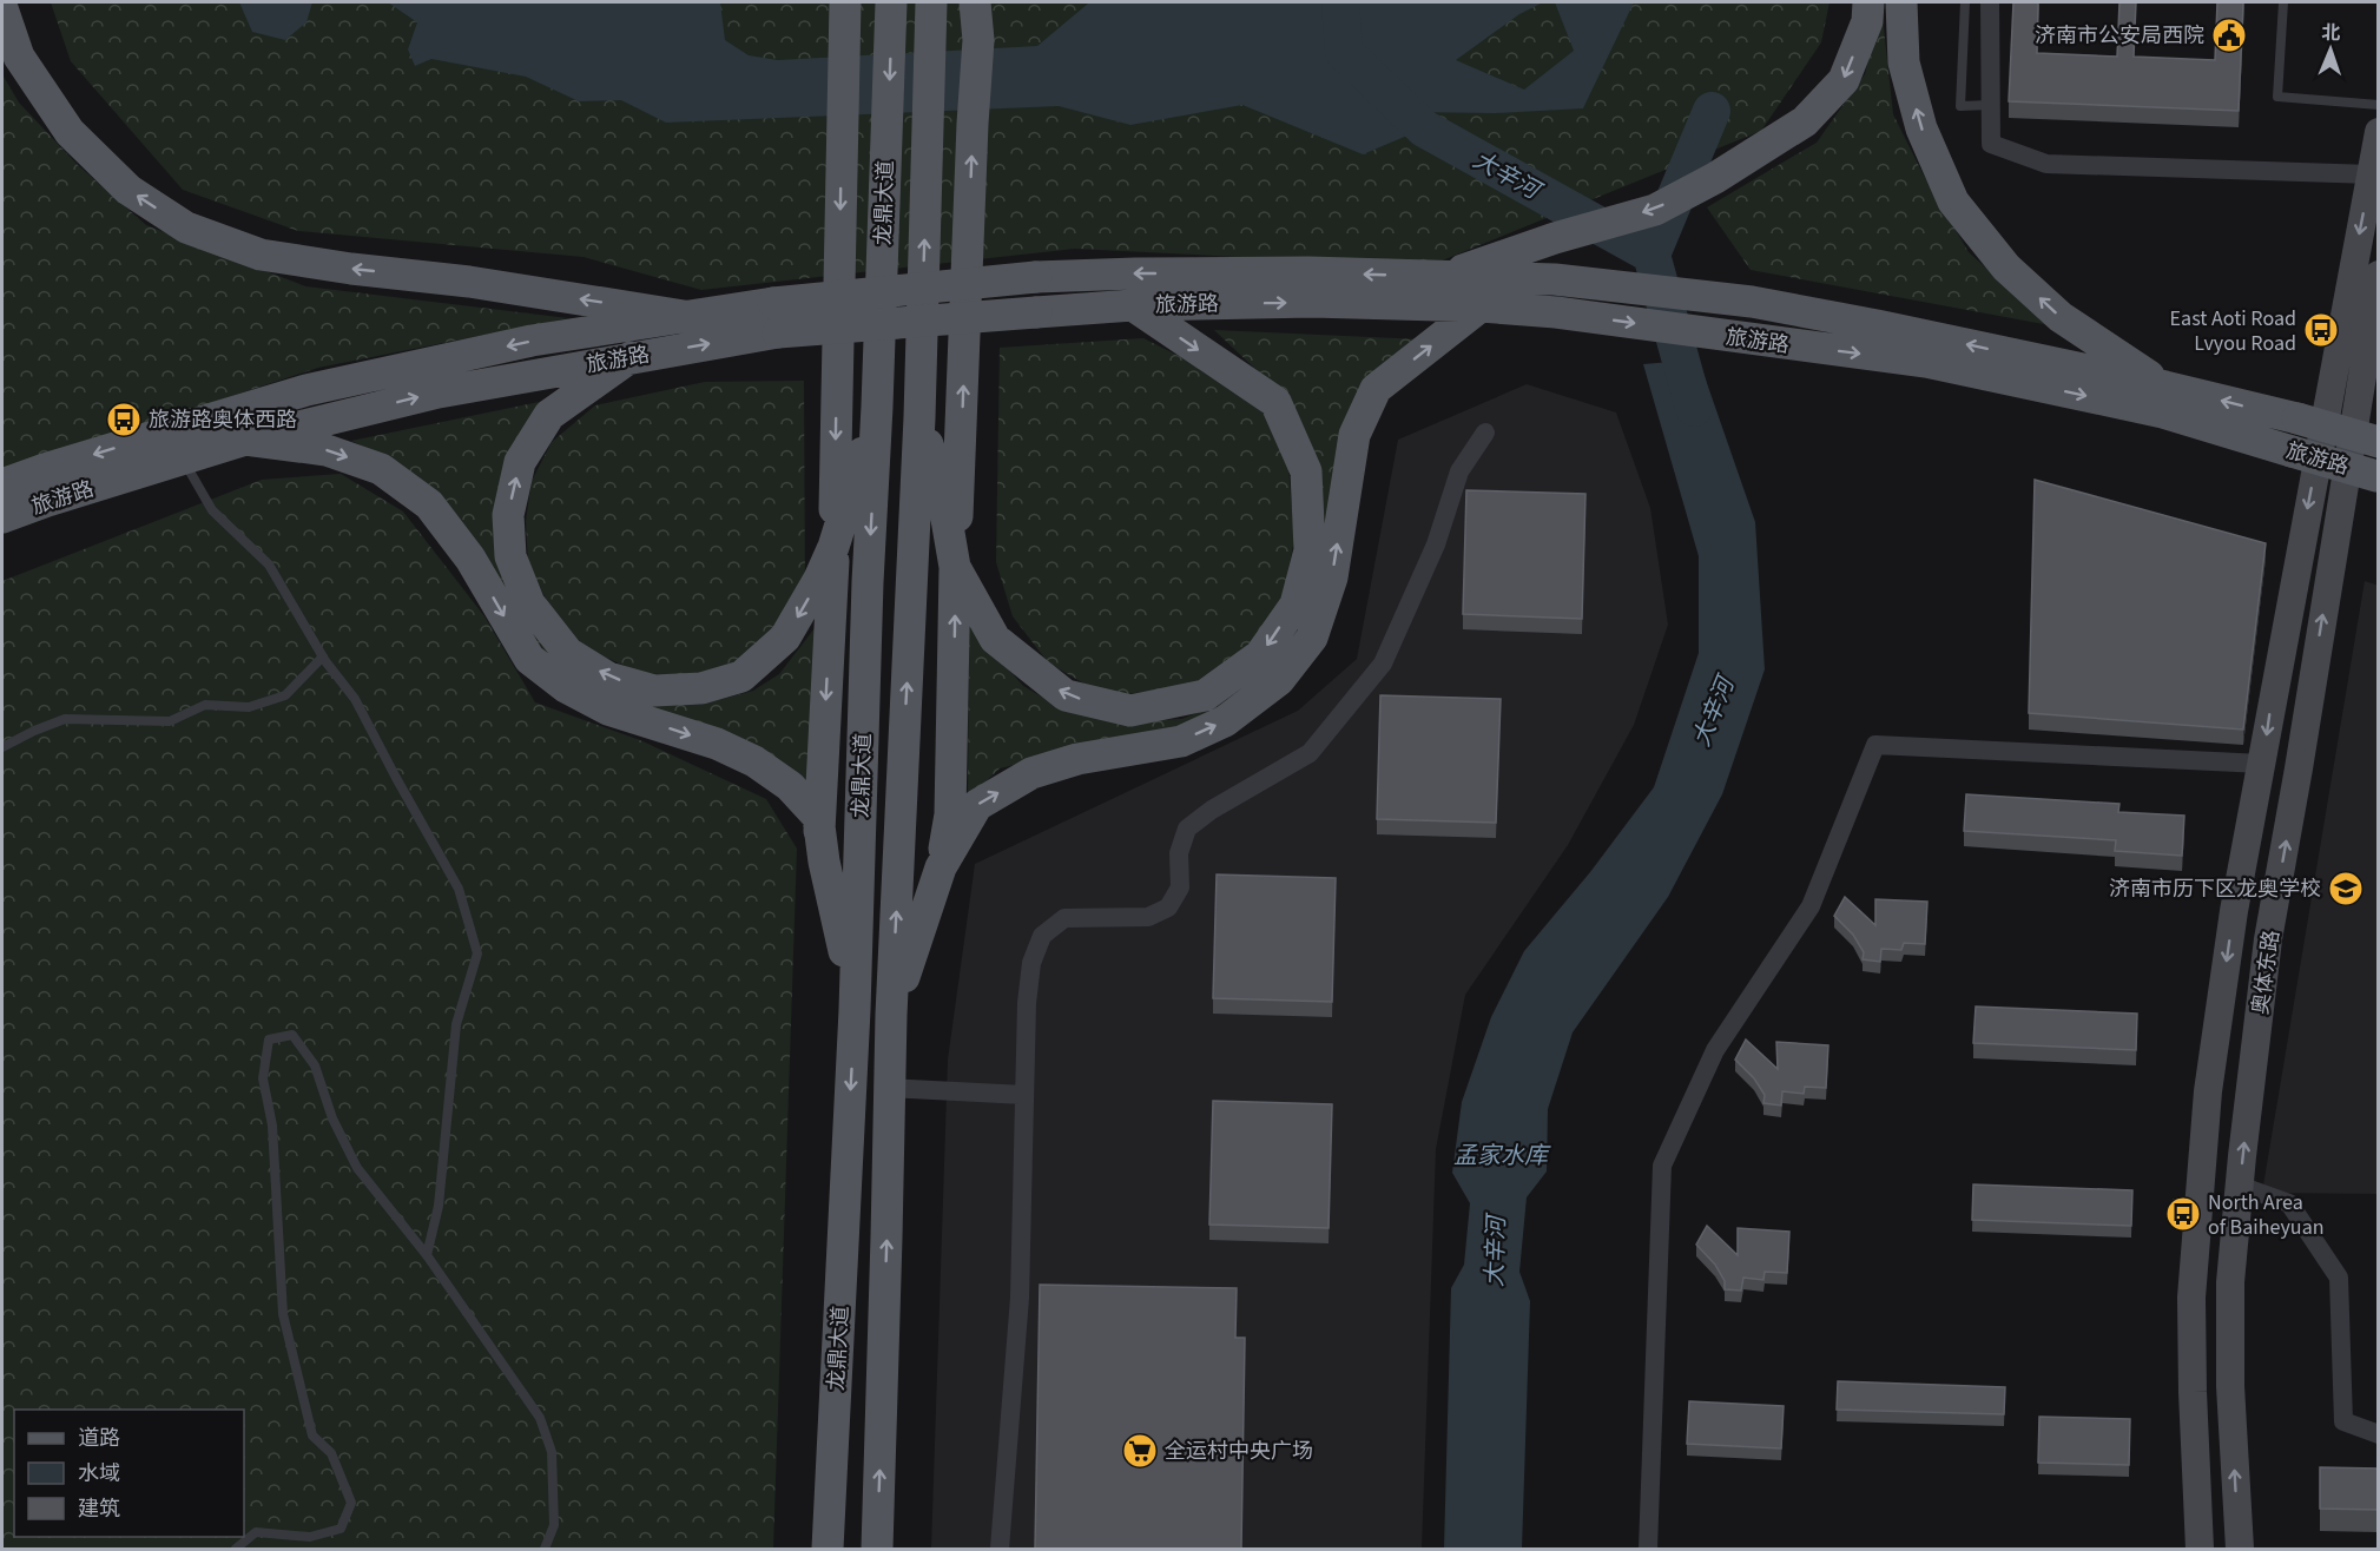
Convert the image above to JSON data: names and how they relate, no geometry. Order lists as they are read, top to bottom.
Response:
{
  "streets": {
    "main road": ["龙鼎大道", "旅游路", "奥体东路"]
  },
  "water": ["大辛河", "孟家水库"],
  "places": {
    "public building": ["济南市公安局西院"],
    "bus stop": ["East Aoti Road Lvyou Road", "旅游路奥体西路", "North Area of Baiheyuan"],
    "school or university": ["济南市历下区龙奥学校"],
    "supermarket": ["全运村中央广场"]
  },
  "legend": ["道路", "水域", "建筑"],
  "north": "top"
}
